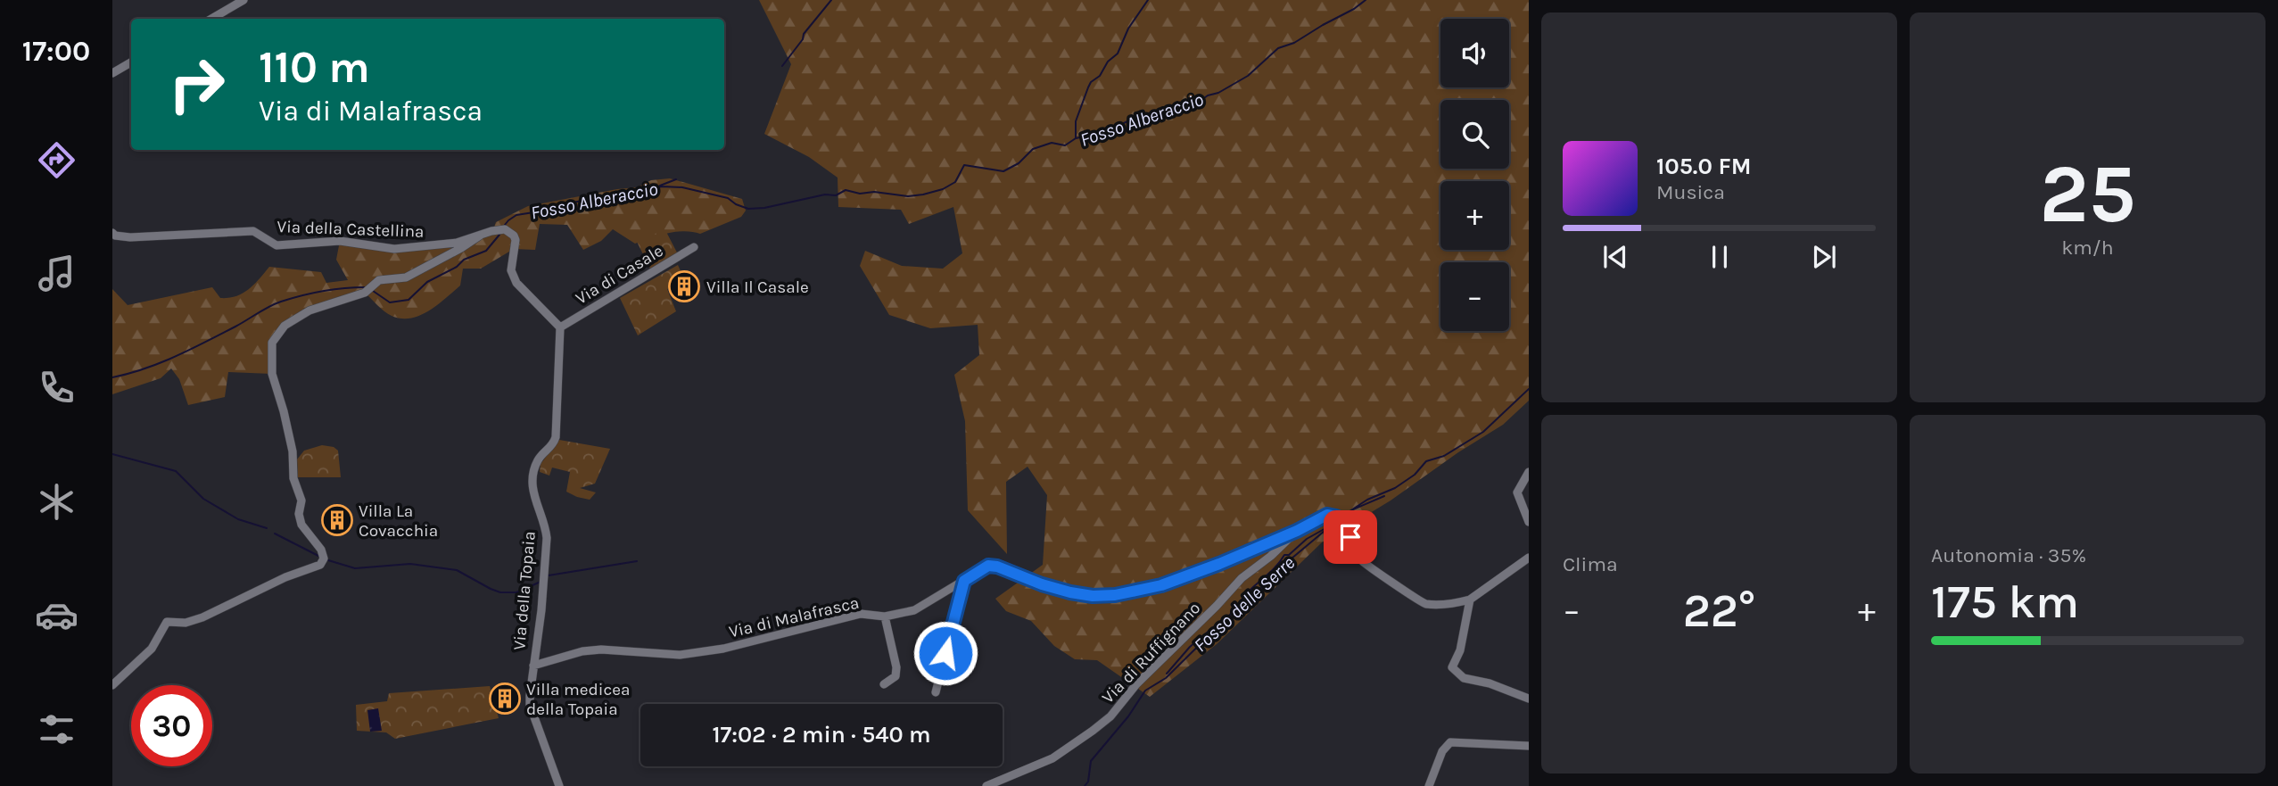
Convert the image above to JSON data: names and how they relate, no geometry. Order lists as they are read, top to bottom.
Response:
{
  "streets": {
    "street": [
      "Via della Castellina",
      "Via di Casale",
      "Via della Topaia",
      "Via di Malafrasca",
      "Via di Ruffignano"
    ]
  },
  "crossings": [
    ["Via della Castellina", "Via di Casale"],
    ["Via della Castellina", "Via della Topaia"],
    ["Via di Casale", "Via della Topaia"],
    ["Via della Topaia", "Via di Malafrasca"],
    ["Via di Malafrasca", "Via di Ruffignano"]
  ],
  "water": ["Fosso Alberaccio", "Fosso delle Serre"],
  "places": {
    "building": ["Villa Il Casale", "Villa La Covacchia", "Villa medicea della Topaia"]
  },
  "page": {
    "tabs": "17:00",
    "tile": [
      ["25", "km/h"],
      "Clima",
      ["Autonomia · 35%", "175 km"]
    ],
    "map_buttons": ["+", "−"],
    "turn": ["110 m", "Via di Malafrasca"],
    "song": ["105.0 FM", "Musica"],
    "heat": ["−", "22°", "+"],
    "limit": "30",
    "trip": "17:02 · 2 min · 540 m"
  }
}
